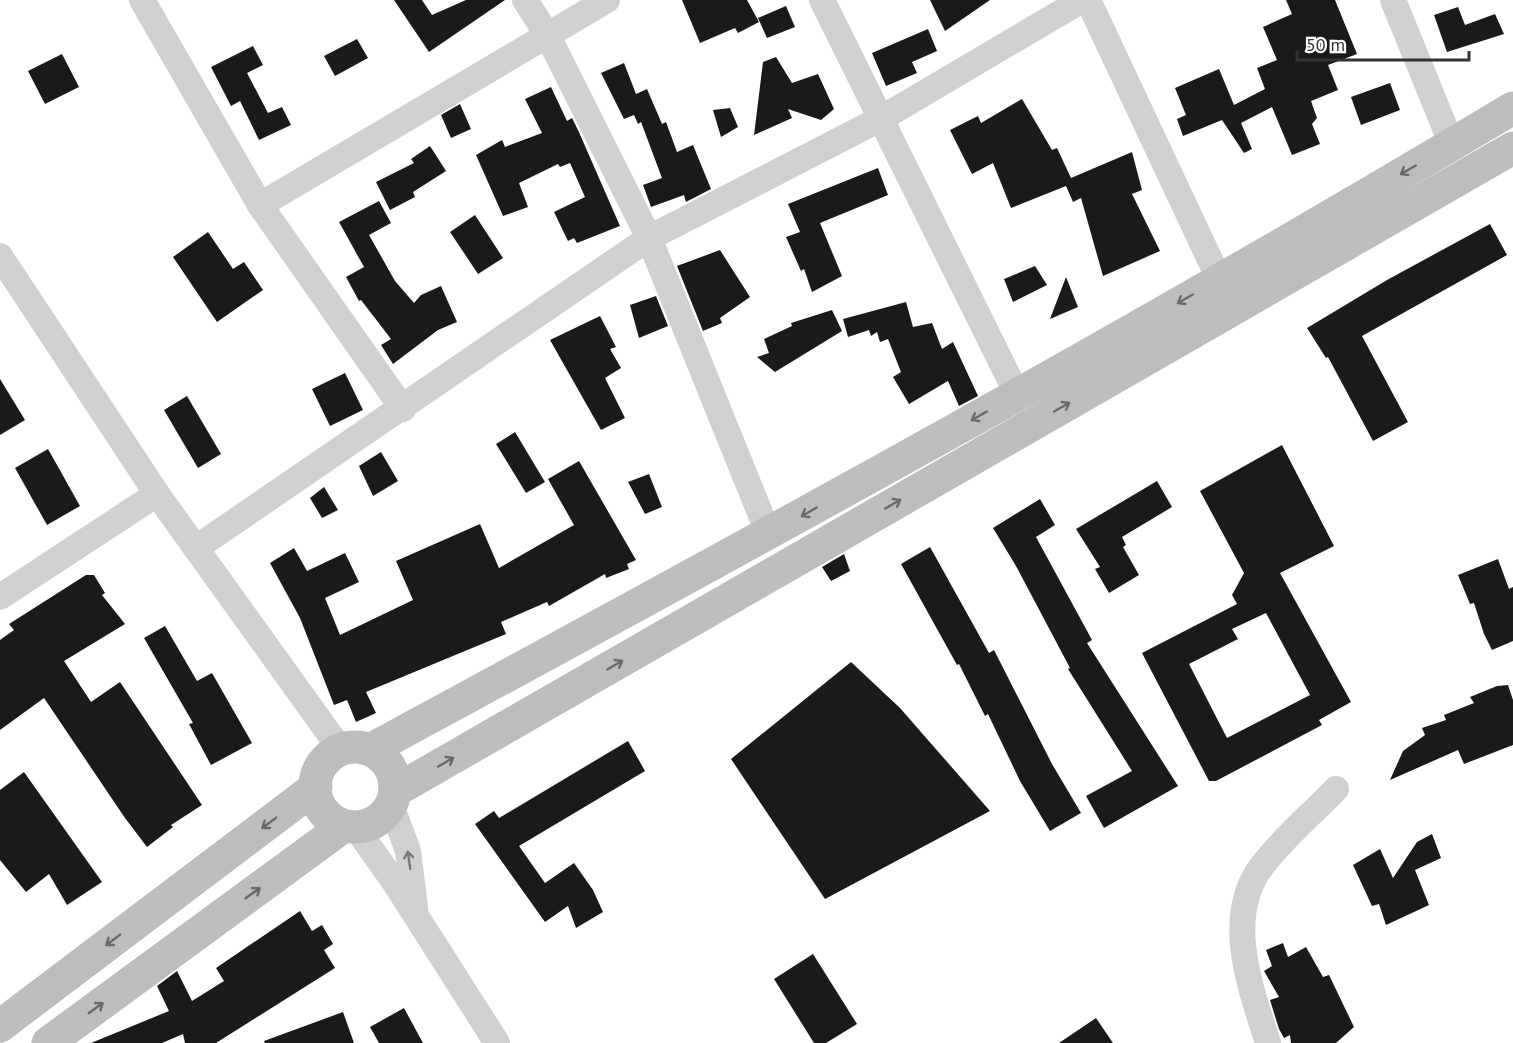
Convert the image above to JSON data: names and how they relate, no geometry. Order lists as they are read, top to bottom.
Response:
{
  "scale_bar": "50 m"
}
